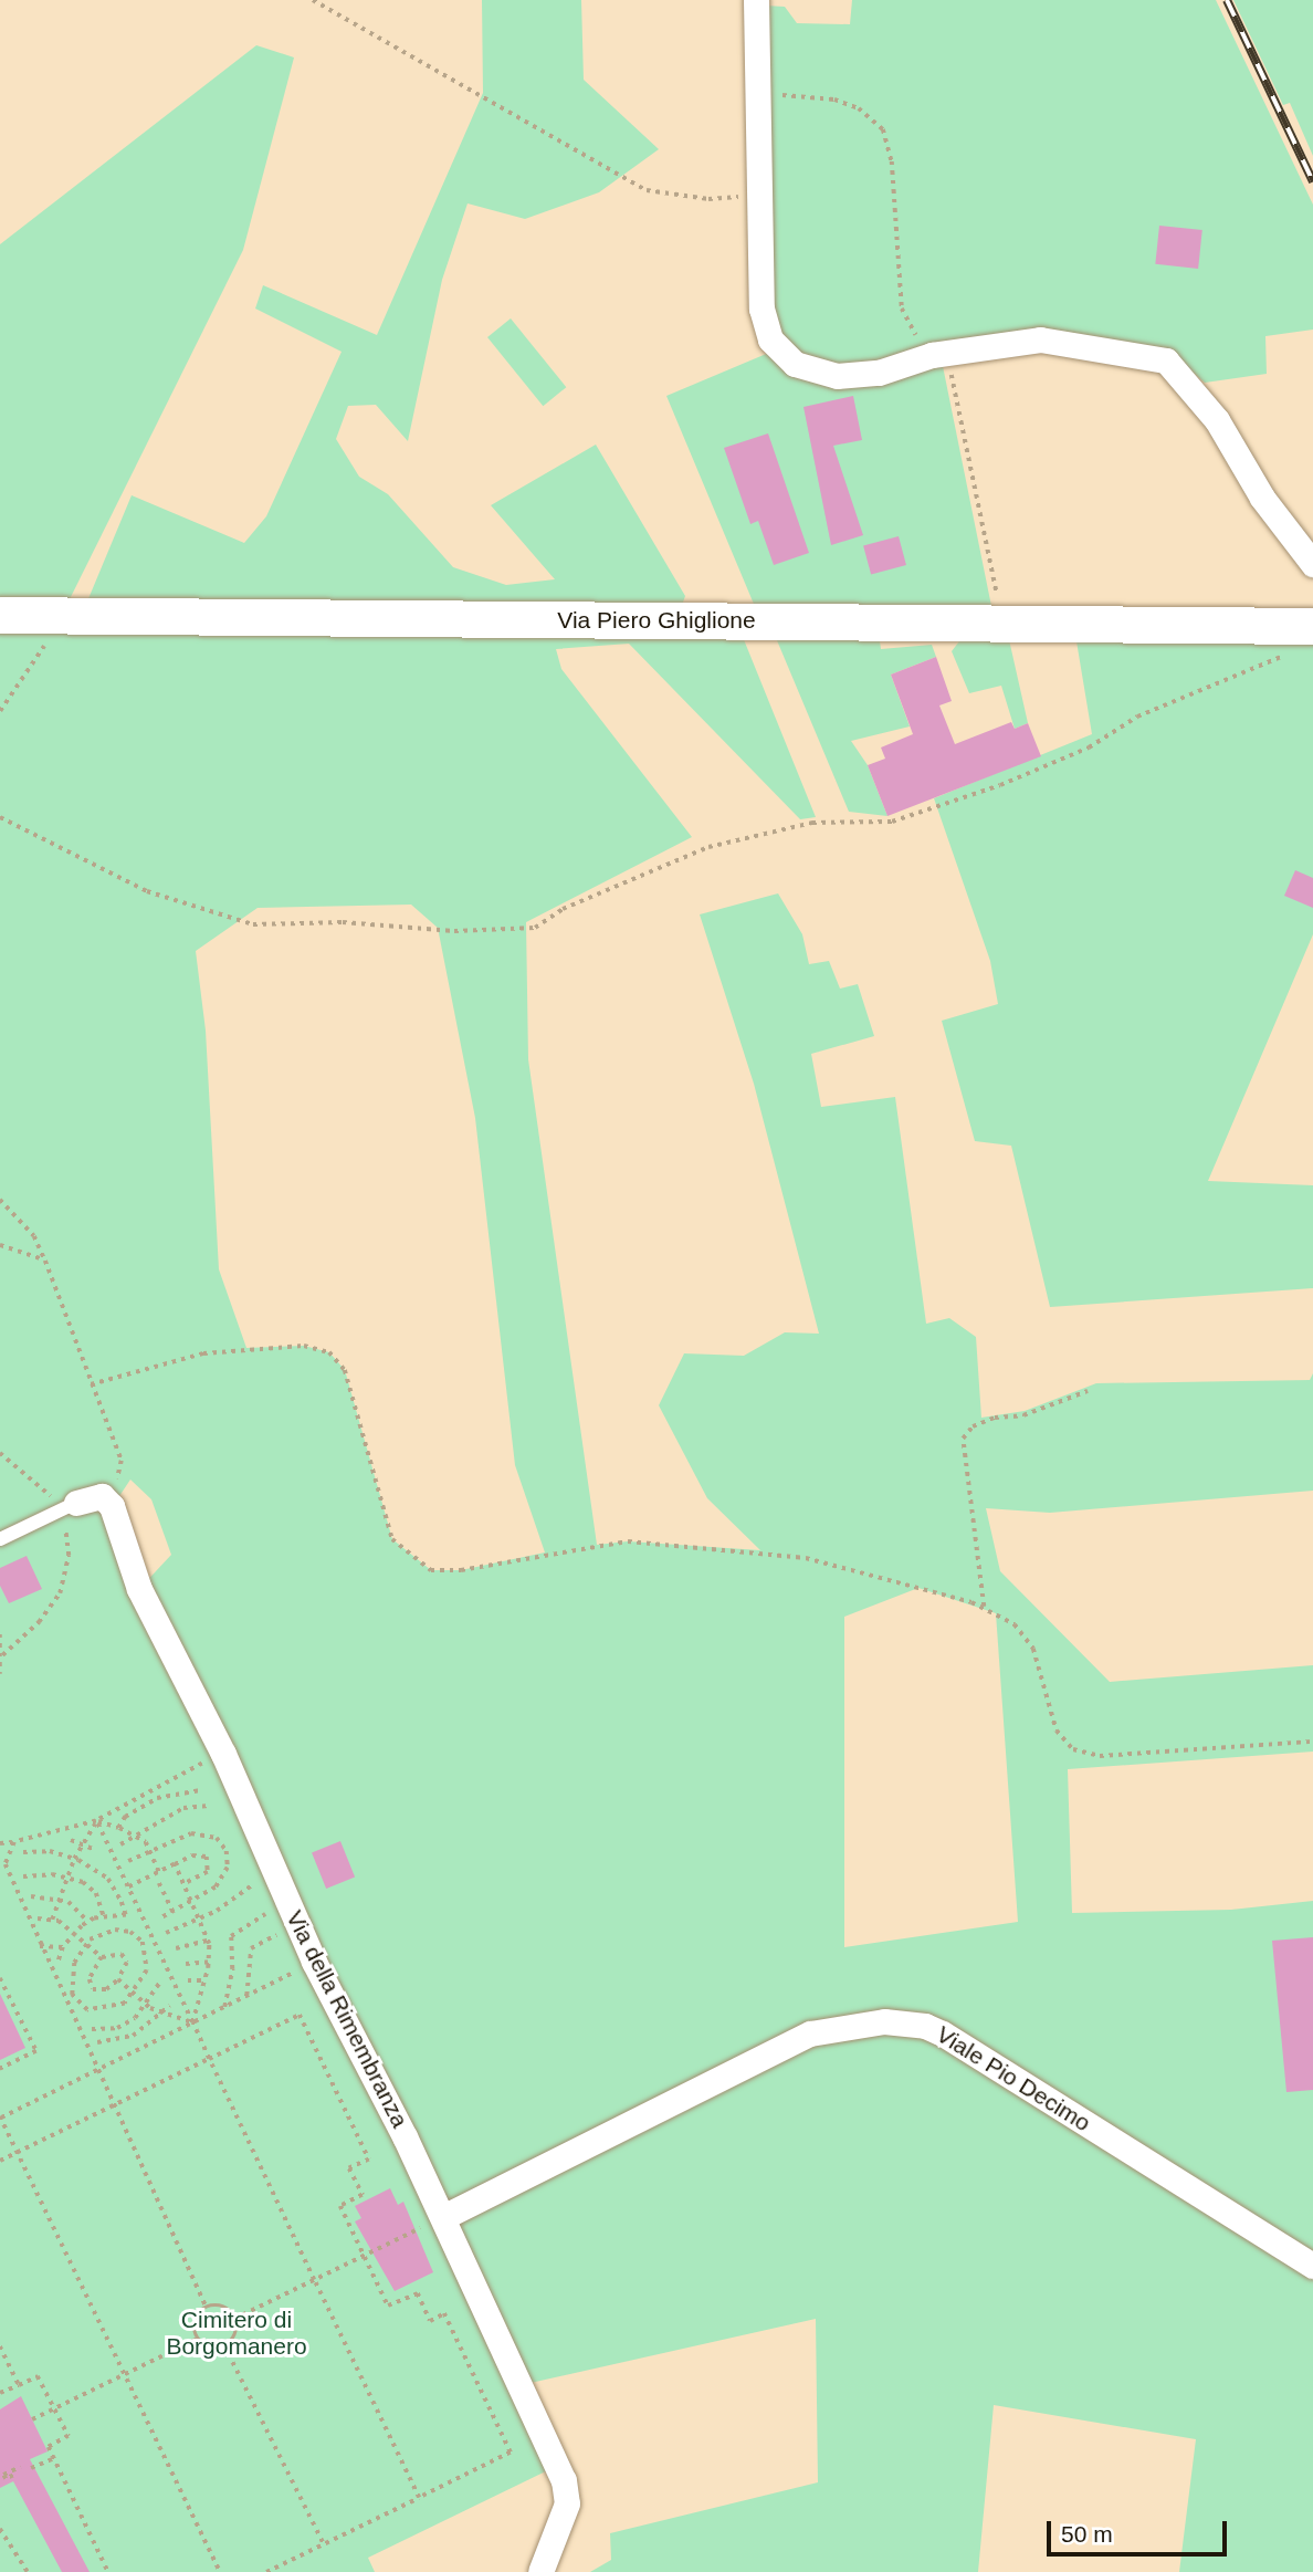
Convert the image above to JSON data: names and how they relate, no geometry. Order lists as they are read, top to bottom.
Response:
{
  "streets": {
    "street": ["Via Piero Ghiglione", "Via della Rimembranza", "Viale Pio Decimo"]
  },
  "crossings": [
    ["Via della Rimembranza", "Viale Pio Decimo"]
  ],
  "parks": ["Cimitero di Borgomanero"],
  "scale_bar": "50 m"
}
